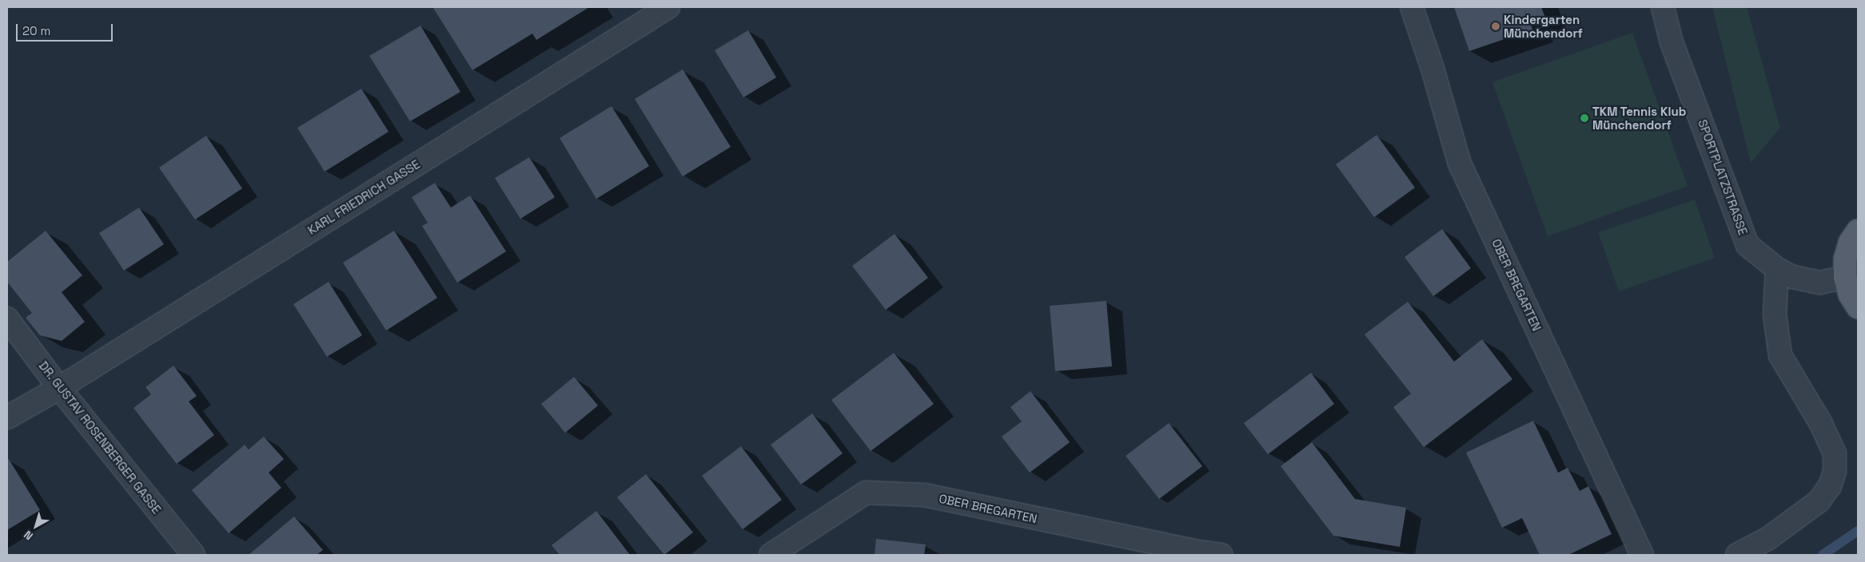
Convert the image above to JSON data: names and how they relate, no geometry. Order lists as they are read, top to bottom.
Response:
{
  "streets": {
    "street": [
      "SPORTPLATZSTRASSE",
      "KARL FRIEDRICH GASSE",
      "OBER BREGARTEN",
      "DR. GUSTAV ROSENBERGER GASSE"
    ]
  },
  "crossings": [
    ["KARL FRIEDRICH GASSE", "DR. GUSTAV ROSENBERGER GASSE"]
  ],
  "places": ["Kindergarten Münchendorf", "TKM Tennis Klub Münchendorf"],
  "scale_bar": "20 m",
  "north": "bottom left"
}
